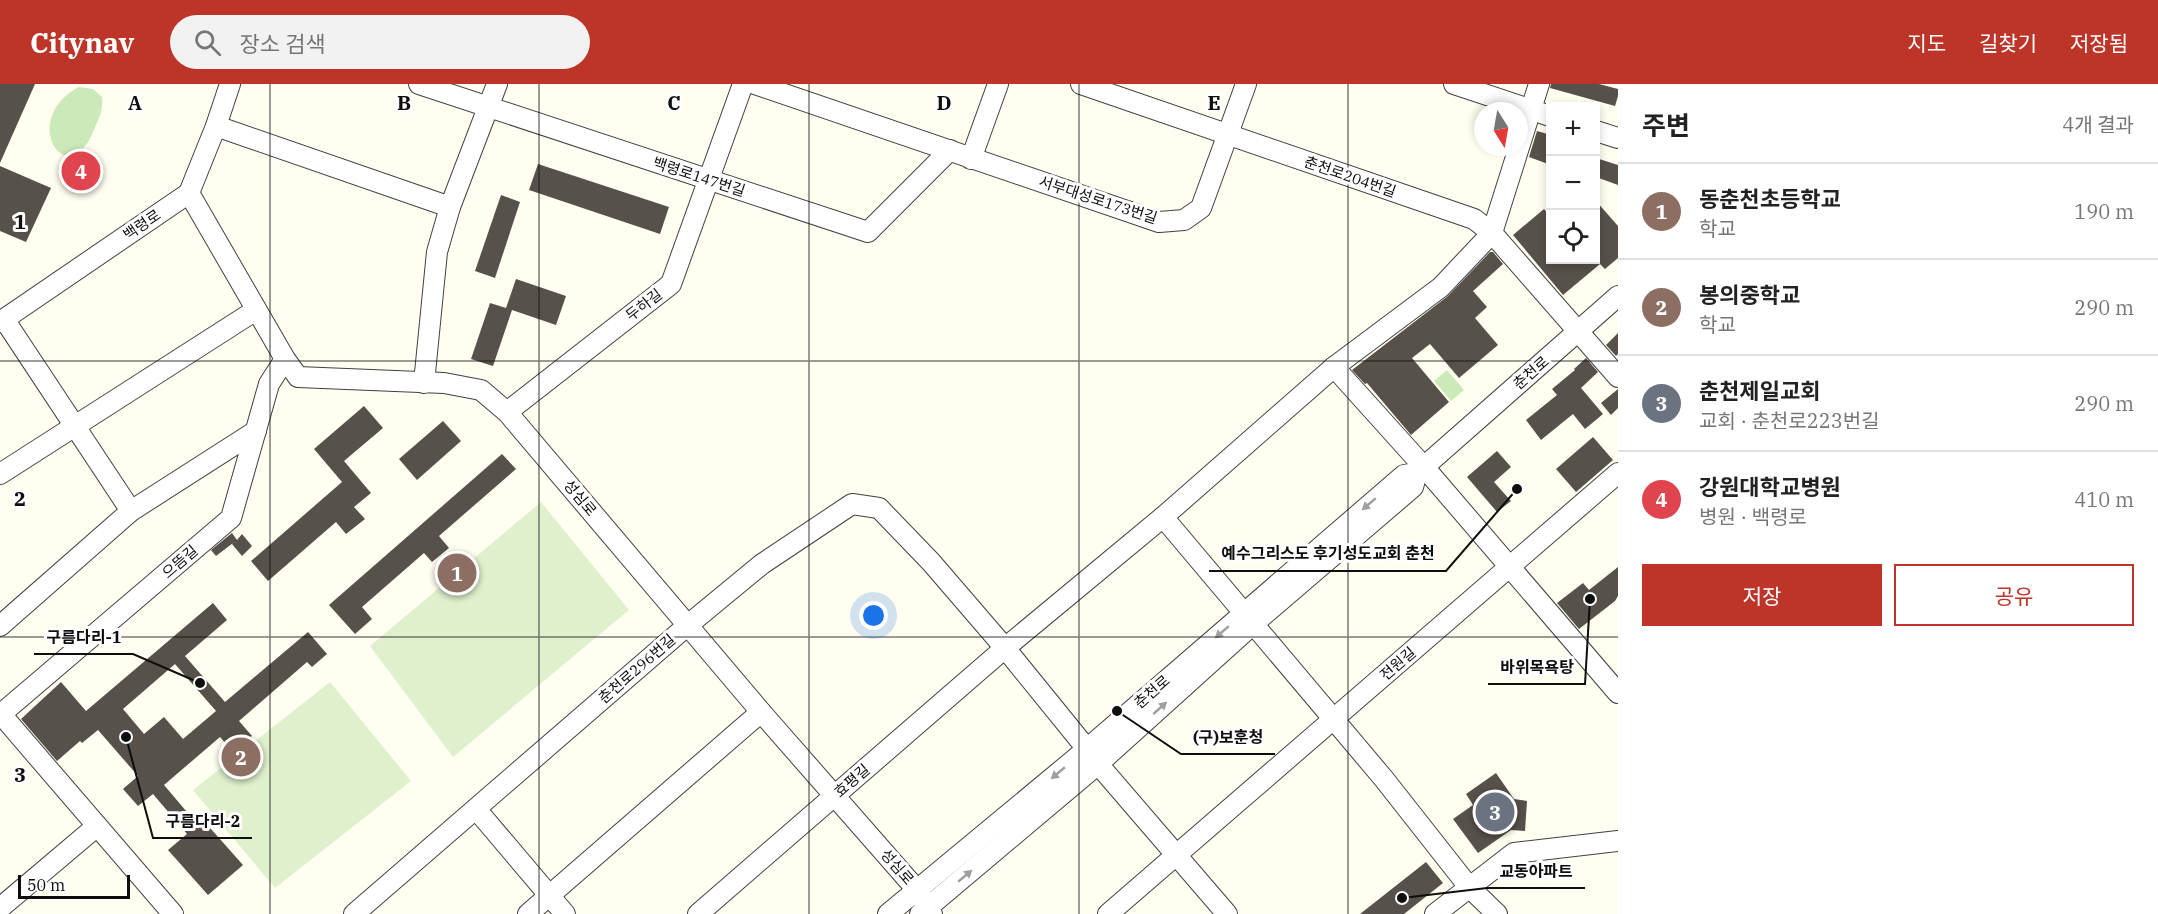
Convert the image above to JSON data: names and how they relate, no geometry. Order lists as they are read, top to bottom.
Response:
{
  "streets": {
    "street": [
      "백령로147번길",
      "춘천로204번길",
      "서부대성로173번길",
      "백령로",
      "두하길",
      "춘천로",
      "성심로",
      "으뜸길",
      "전원길",
      "춘천로296번길",
      "효평길"
    ]
  },
  "crossings": [
    ["백령로147번길", "서부대성로173번길"],
    ["백령로147번길", "두하길"],
    ["춘천로204번길", "서부대성로173번길"],
    ["춘천로204번길", "춘천로"],
    ["춘천로204번길", "효평길"],
    ["백령로", "성심로"],
    ["두하길", "성심로"],
    ["춘천로", "성심로"],
    ["성심로", "으뜸길"],
    ["성심로", "춘천로296번길"],
    ["성심로", "효평길"],
    ["춘천로296번길", "효평길"]
  ],
  "places": [
    "예수그리스도 후기성도교회 춘천",
    "바위목욕탕",
    "구름다리-1",
    "(구)보훈청",
    "구름다리-2",
    "교동아파트"
  ],
  "scale_bar": "50 m",
  "north": "bottom",
  "page": {
    "header": "Citynav",
    "search": "장소 검색",
    "nav": ["지도", "길찾기", "저장됨"],
    "heading": ["주변", "4개 결과"],
    "map_buttons": ["+", "−"],
    "pins": [
      "4",
      "1",
      "2",
      "3"
    ],
    "list": [
      {
        "mark": "1",
        "name": "동춘천초등학교",
        "note": "학교",
        "value": "190 m"
      },
      {
        "mark": "2",
        "name": "봉의중학교",
        "note": "학교",
        "value": "290 m"
      },
      {
        "mark": "3",
        "name": "춘천제일교회",
        "note": "교회 · 춘천로223번길",
        "value": "290 m"
      },
      {
        "mark": "4",
        "name": "강원대학교병원",
        "note": "병원 · 백령로",
        "value": "410 m"
      }
    ],
    "buttons": ["저장", "공유"],
    "scale": "50 m"
  },
  "grid": {
    "columns": [
      "A",
      "B",
      "C",
      "D",
      "E"
    ],
    "rows": ["1", "2", "3"]
  }
}
